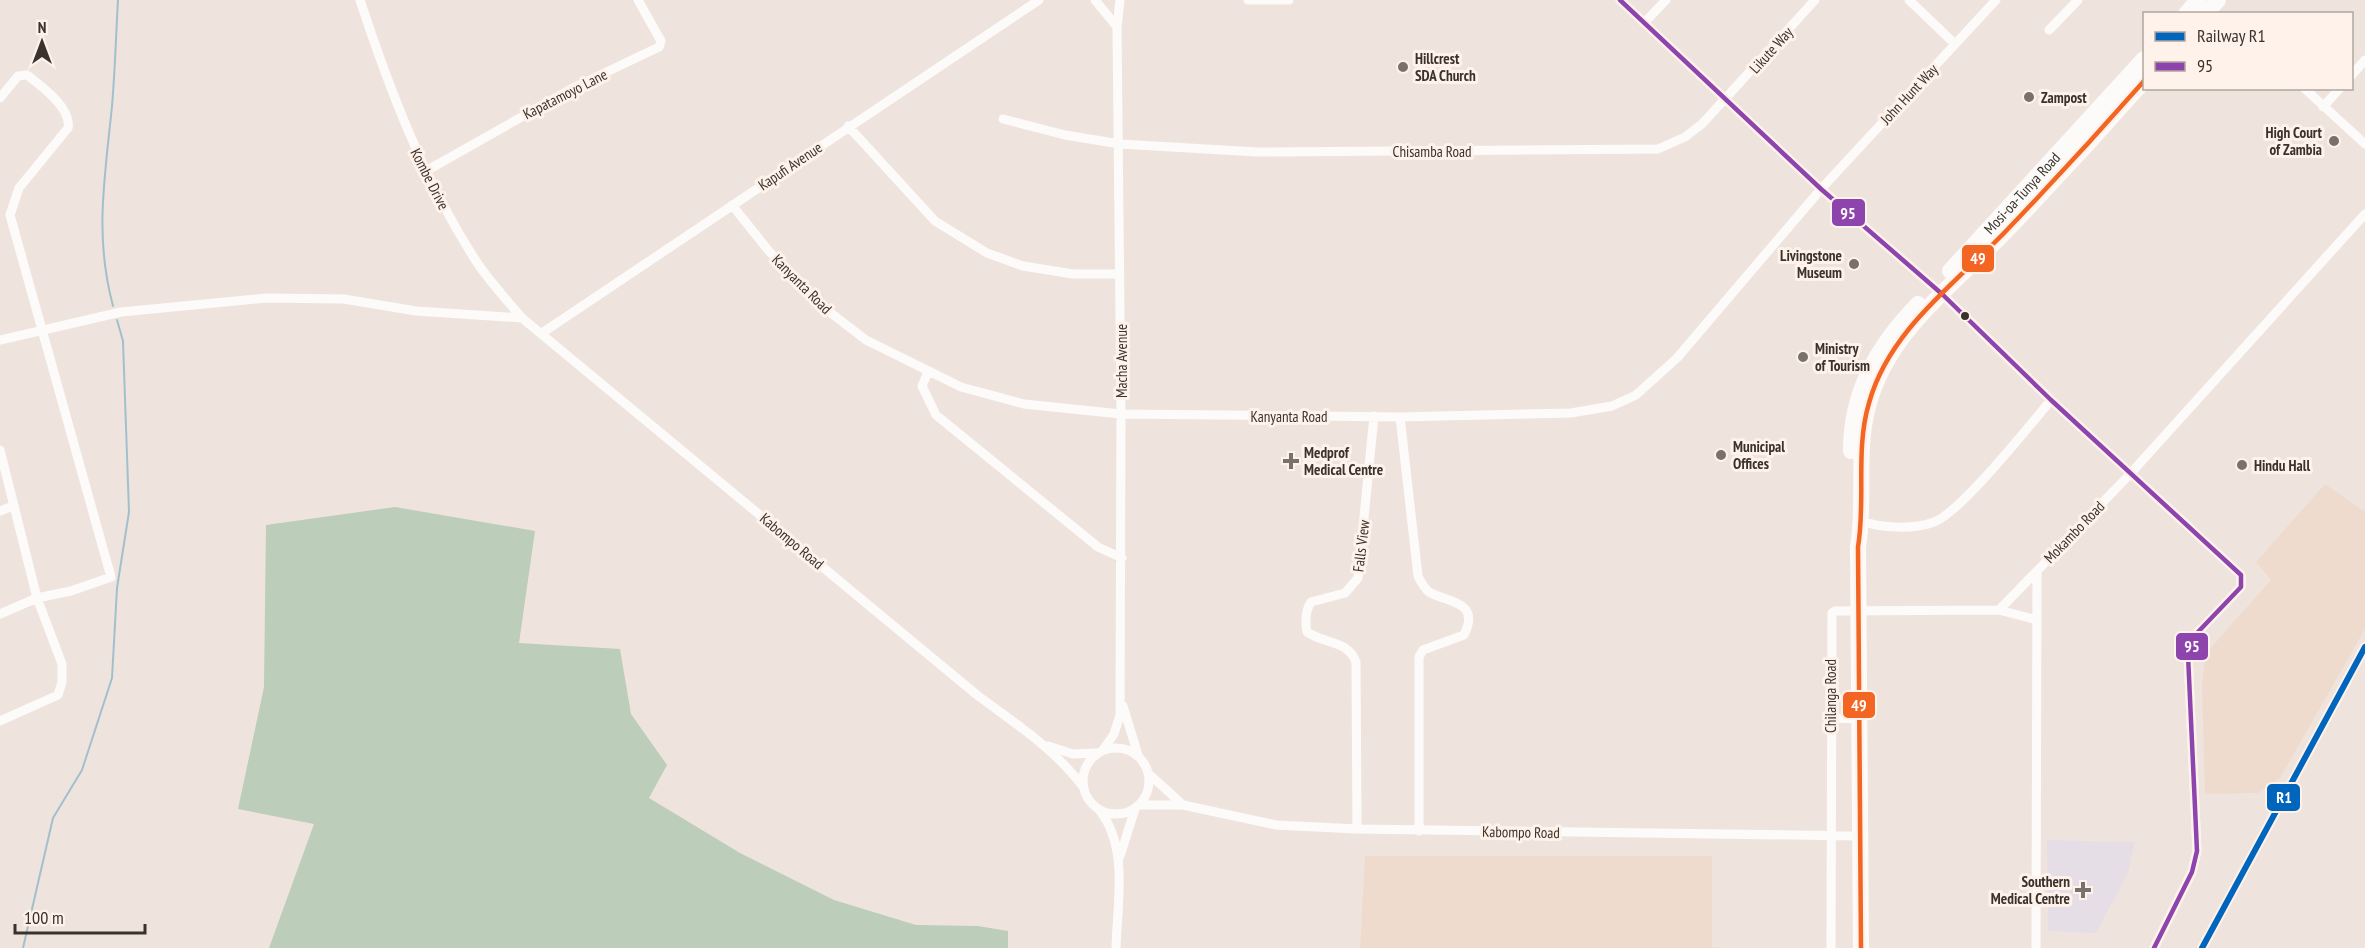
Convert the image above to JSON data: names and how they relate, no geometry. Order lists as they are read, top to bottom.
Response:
{
  "streets": {
    "highway": ["Mosi-oa-Tunya Road"],
    "street": [
      "Likute Way",
      "Kapatamoyo Lane",
      "John Hunt Way",
      "Chisamba Road",
      "Kapufi Avenue",
      "Kombe Drive",
      "Kanyanta Road",
      "Macha Avenue",
      "Mokambo Road",
      "Kabompo Road",
      "Falls View",
      "Chilanga Road"
    ]
  },
  "crossings": [
    ["Likute Way", "Chisamba Road"],
    ["Kapatamoyo Lane", "Kombe Drive"],
    ["John Hunt Way", "Kanyanta Road"],
    ["Chisamba Road", "Macha Avenue"],
    ["Kapufi Avenue", "Kombe Drive"],
    ["Kapufi Avenue", "Kanyanta Road"],
    ["Kapufi Avenue", "Kabompo Road"],
    ["Kombe Drive", "Kabompo Road"],
    ["Kanyanta Road", "Macha Avenue"],
    ["Kanyanta Road", "Falls View"],
    ["Macha Avenue", "Kabompo Road"],
    ["Mokambo Road", "Chilanga Road"],
    ["Kabompo Road", "Falls View"],
    ["Kabompo Road", "Chilanga Road"]
  ],
  "places": {
    "other": [
      "Hillcrest SDA Church",
      "Zampost",
      "High Court of Zambia",
      "Livingstone Museum",
      "Ministry of Tourism",
      "Municipal Offices",
      "Hindu Hall"
    ],
    "health": ["Medprof Medical Centre", "Southern Medical Centre"]
  },
  "lines": ["transit line 95", "transit line 49", "rail line R1"],
  "legend": ["Railway R1", "95"],
  "scale_bar": "100 m",
  "north": "top"
}
